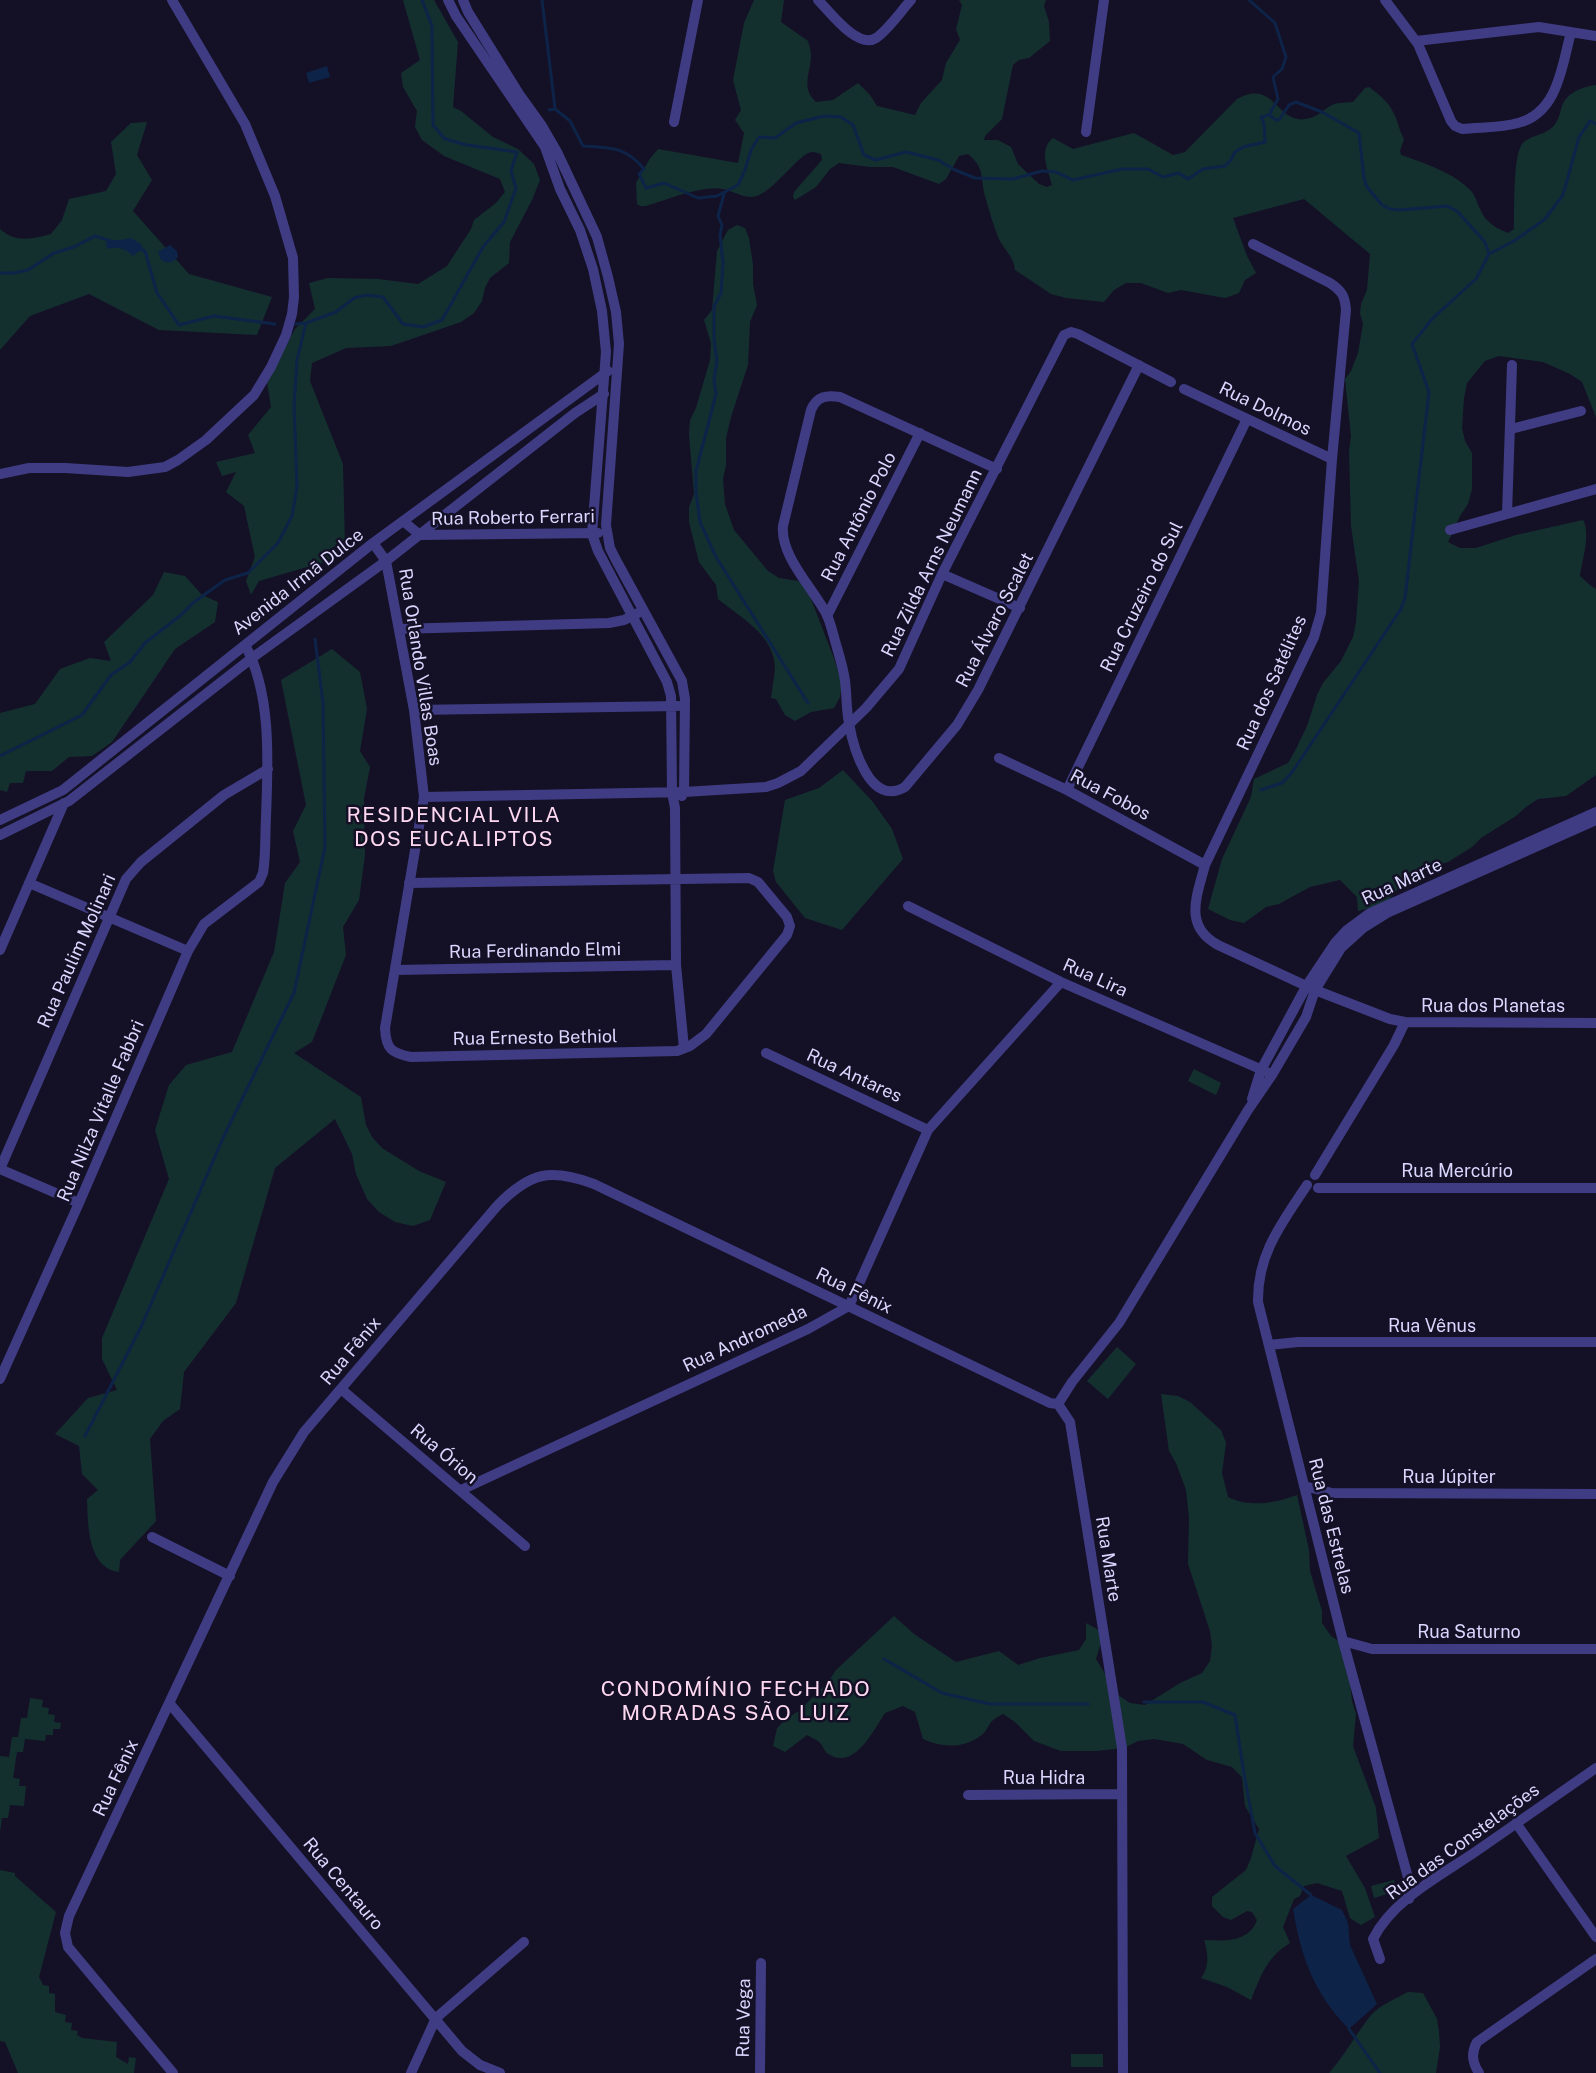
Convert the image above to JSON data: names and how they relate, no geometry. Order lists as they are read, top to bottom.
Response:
{
  "streets": {
    "street": [
      "Rua Dolmos",
      "Rua Antônio Polo",
      "Rua Roberto Ferrari",
      "Rua Zilda Arns Neumann",
      "Avenida Irmã Dulce",
      "Rua Cruzeiro do Sul",
      "Rua Álvaro Scalet",
      "Rua Orlando Villas Boas",
      "Rua dos Satélites",
      "Rua Fobos",
      "Rua Marte",
      "Rua Paulim Molinari",
      "Rua Ferdinando Elmi",
      "Rua Lira",
      "Rua dos Planetas",
      "Rua Ernesto Bethiol",
      "Rua Antares",
      "Rua Nilza Vitalle Fabbri",
      "Rua Mercúrio",
      "Rua Fênix",
      "Rua Vênus",
      "Rua Andromeda",
      "Rua Órion",
      "Rua Júpiter",
      "Rua das Estrelas",
      "Rua Saturno",
      "Rua Hidra",
      "Rua das Constelações",
      "Rua Centauro",
      "Rua Vega"
    ]
  },
  "crossings": [
    ["Rua Dolmos", "Rua Cruzeiro do Sul"],
    ["Rua Dolmos", "Rua dos Satélites"],
    ["Rua Antônio Polo", "Rua Álvaro Scalet"],
    ["Rua Roberto Ferrari", "Avenida Irmã Dulce"],
    ["Rua Zilda Arns Neumann", "Rua Álvaro Scalet"],
    ["Rua Zilda Arns Neumann", "Rua Orlando Villas Boas"],
    ["Avenida Irmã Dulce", "Rua Orlando Villas Boas"],
    ["Rua Cruzeiro do Sul", "Rua Fobos"],
    ["Rua Orlando Villas Boas", "Rua Ferdinando Elmi"],
    ["Rua Orlando Villas Boas", "Rua Ernesto Bethiol"],
    ["Rua dos Satélites", "Rua Fobos"],
    ["Rua dos Satélites", "Rua Marte"],
    ["Rua dos Satélites", "Rua dos Planetas"],
    ["Rua Marte", "Rua Lira"],
    ["Rua Marte", "Rua Fênix"],
    ["Rua Marte", "Rua Hidra"],
    ["Rua Paulim Molinari", "Rua Nilza Vitalle Fabbri"],
    ["Rua Mercúrio", "Rua das Estrelas"],
    ["Rua Fênix", "Rua Andromeda"],
    ["Rua Fênix", "Rua Órion"],
    ["Rua Fênix", "Rua Centauro"],
    ["Rua Vênus", "Rua das Estrelas"],
    ["Rua Andromeda", "Rua Órion"],
    ["Rua Júpiter", "Rua das Estrelas"],
    ["Rua das Estrelas", "Rua Saturno"],
    ["Rua das Estrelas", "Rua das Constelações"]
  ],
  "districts": ["RESIDENCIAL VILA DOS EUCALIPTOS", "CONDOMÍNIO FECHADO MORADAS SÃO LUIZ"]
}
